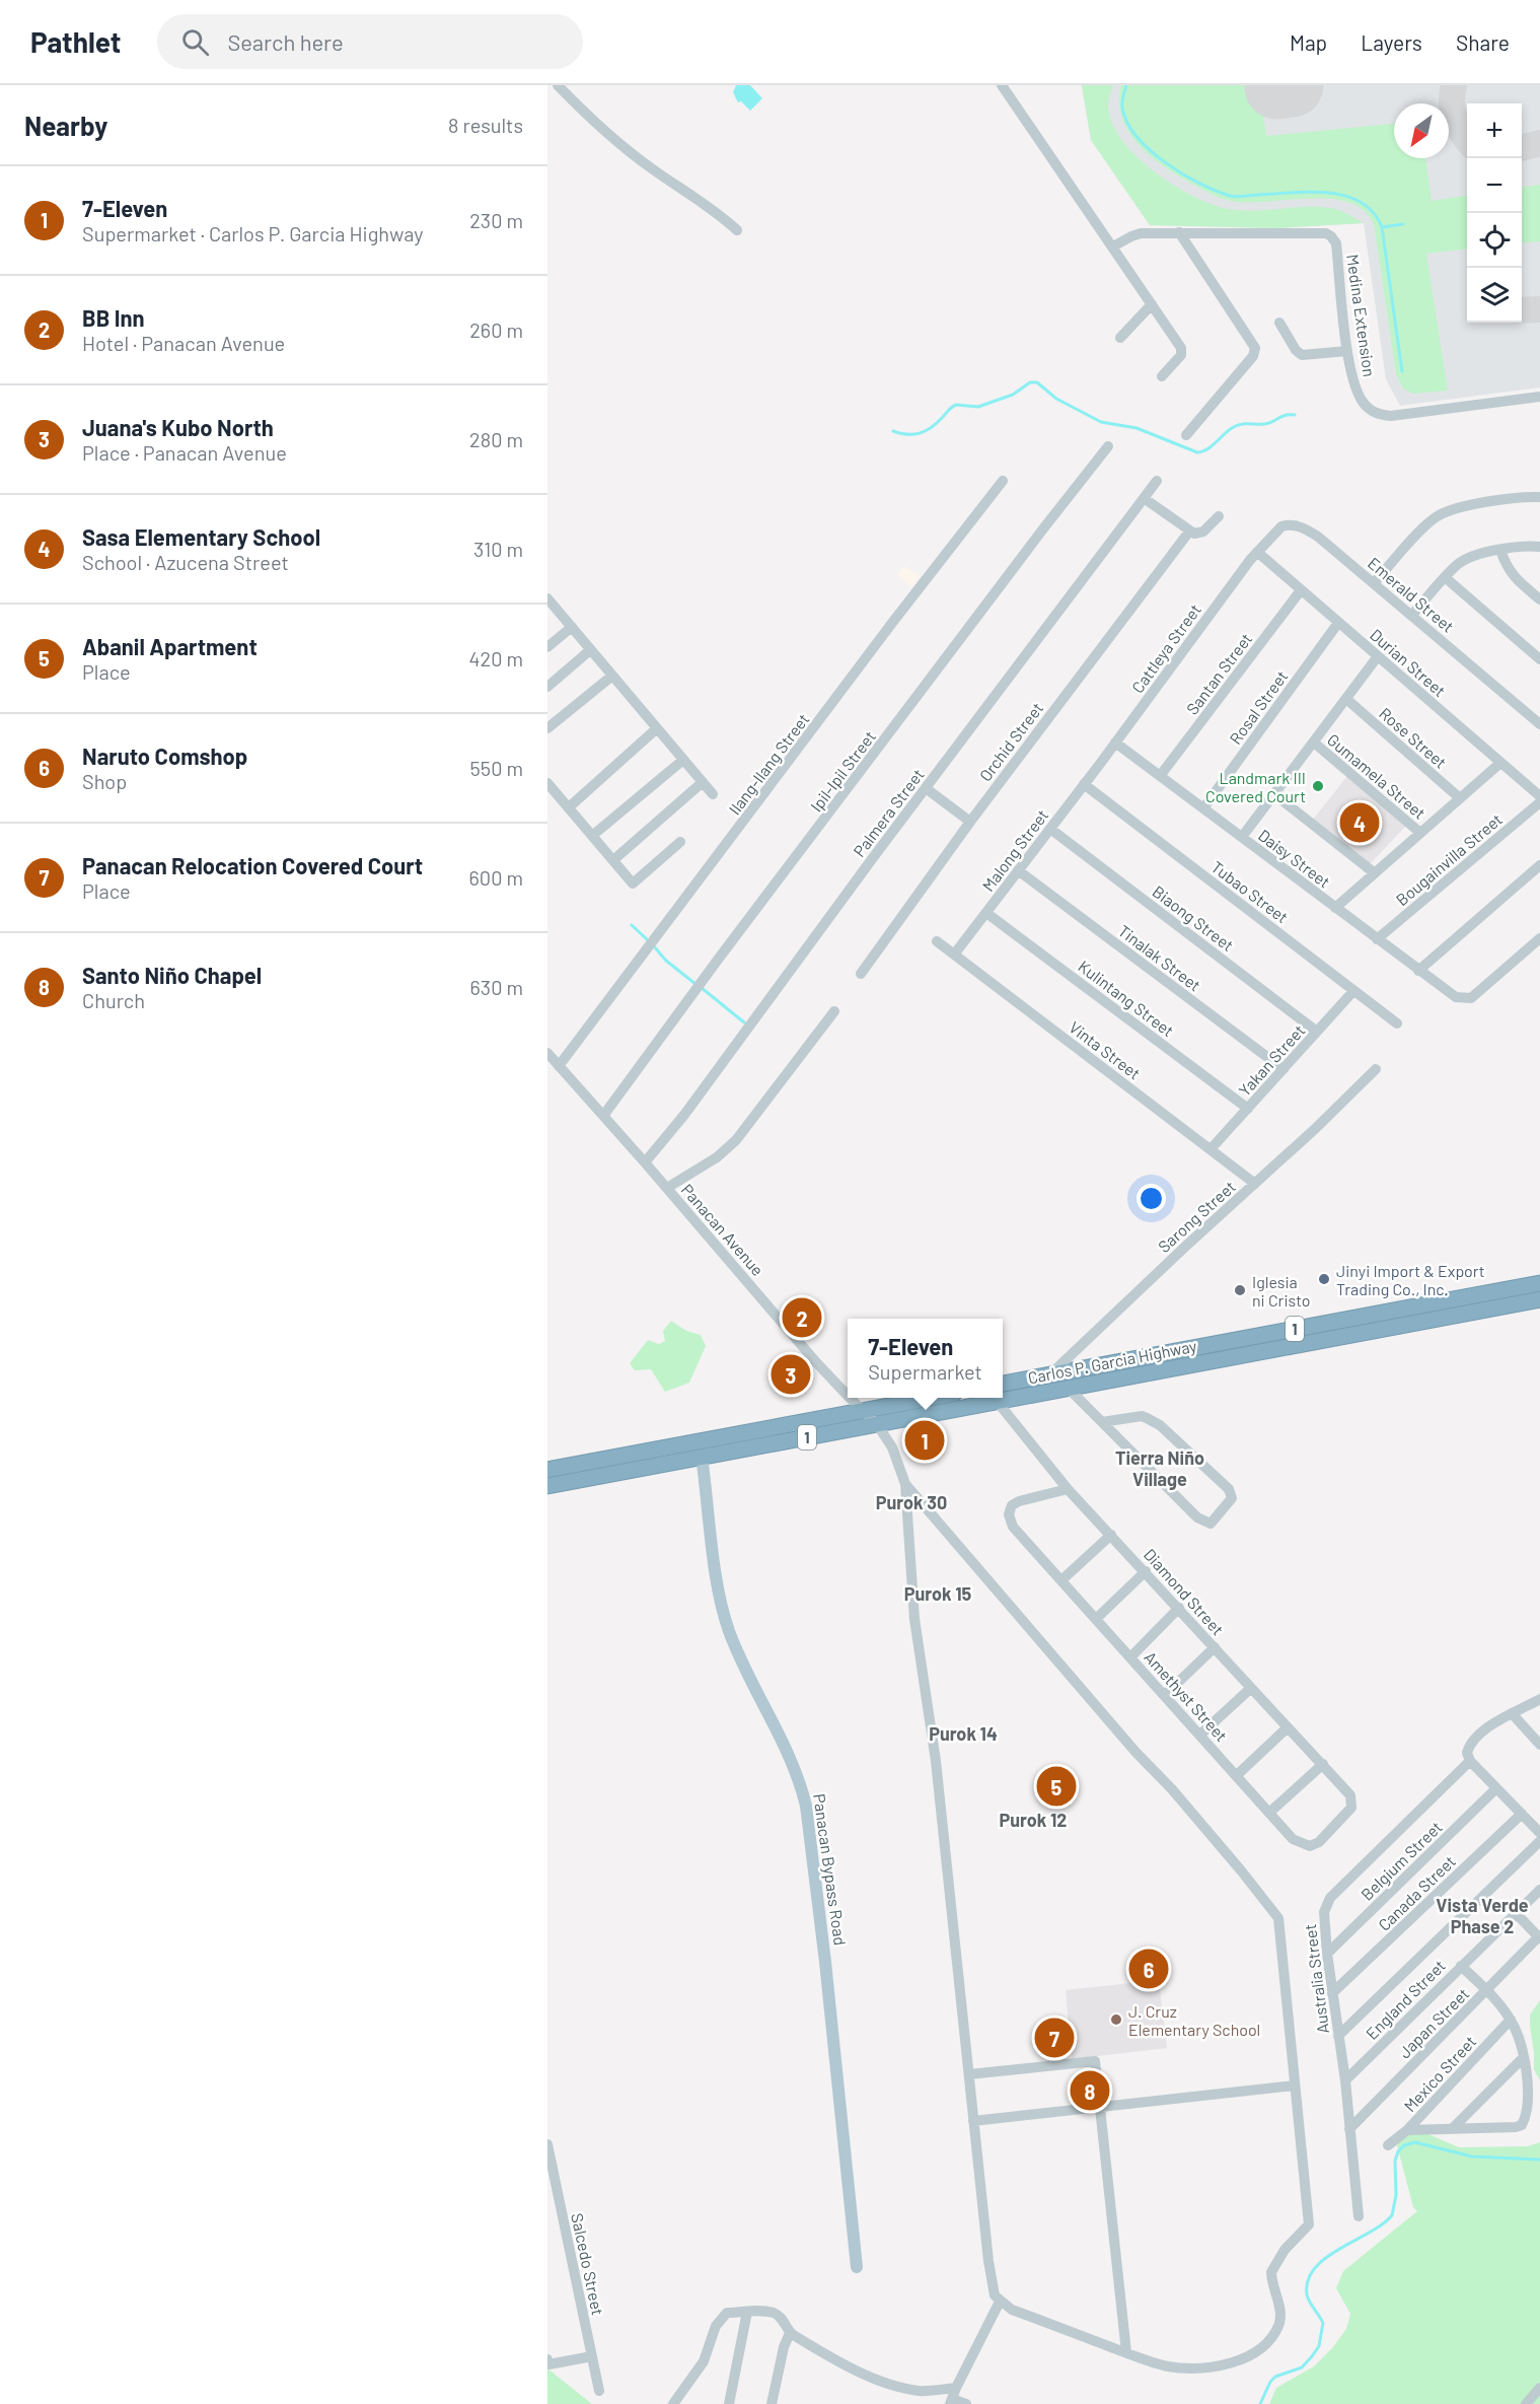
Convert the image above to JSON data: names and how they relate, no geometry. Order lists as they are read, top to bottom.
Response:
{
  "streets": {
    "highway": ["1", "Carlos P. Garcia Highway"],
    "main road": ["Panacan Bypass Road"],
    "street": [
      "Medina Extension",
      "Emerald Street",
      "Cattleya Street",
      "Durian Street",
      "Santan Street",
      "Rosal Street",
      "Rose Street",
      "Orchid Street",
      "Ilang-Ilang Street",
      "Ipil-Ipil Street",
      "Gumamela Street",
      "Palmera Street",
      "Malong Street",
      "Daisy Street",
      "Bougainvilla Street",
      "Tubao Street",
      "Biaong Street",
      "Tinalak Street",
      "Kulintang Street",
      "Vinta Street",
      "Yakan Street",
      "Sarong Street",
      "Panacan Avenue",
      "Diamond Street",
      "Amethyst Street",
      "Belgium Street",
      "Canada Street",
      "Australia Street",
      "England Street",
      "Japan Street",
      "Mexico Street",
      "Salcedo Street"
    ]
  },
  "crossings": [
    ["Emerald Street", "Cattleya Street"],
    ["Emerald Street", "Durian Street"],
    ["Cattleya Street", "Durian Street"],
    ["Cattleya Street", "Malong Street"],
    ["Cattleya Street", "Daisy Street"],
    ["Durian Street", "Santan Street"],
    ["Durian Street", "Rosal Street"],
    ["Santan Street", "Daisy Street"],
    ["Rosal Street", "Daisy Street"],
    ["Ilang-Ilang Street", "Panacan Avenue"],
    ["Ipil-Ipil Street", "Panacan Avenue"],
    ["Palmera Street", "Panacan Avenue"],
    ["Malong Street", "Tubao Street"],
    ["Malong Street", "Biaong Street"],
    ["Malong Street", "Tinalak Street"],
    ["Malong Street", "Kulintang Street"],
    ["Malong Street", "Vinta Street"],
    ["Daisy Street", "Bougainvilla Street"],
    ["Tubao Street", "Yakan Street"],
    ["Biaong Street", "Yakan Street"],
    ["Tinalak Street", "Yakan Street"],
    ["Kulintang Street", "Yakan Street"],
    ["Vinta Street", "Yakan Street"],
    ["Vinta Street", "Sarong Street"],
    ["Sarong Street", "Carlos P. Garcia Highway"],
    ["Panacan Avenue", "1"],
    ["Panacan Avenue", "Carlos P. Garcia Highway"],
    ["Carlos P. Garcia Highway", "Panacan Bypass Road"],
    ["Diamond Street", "Amethyst Street"],
    ["Belgium Street", "Australia Street"],
    ["Canada Street", "Australia Street"],
    ["Australia Street", "England Street"],
    ["Australia Street", "Japan Street"]
  ],
  "districts": [
    "Tierra Niño Village",
    "Purok 30",
    "Purok 15",
    "Purok 14",
    "Purok 12",
    "Vista Verde Phase 2"
  ],
  "places": [
    "Landmark III Covered Court",
    "Jinyi Import & Export Trading Co., Inc.",
    "Iglesia ni Cristo",
    "J. Cruz Elementary School"
  ],
  "north": "bottom left",
  "page": {
    "header": "Pathlet",
    "search": "Search here",
    "nav": ["Map", "Layers", "Share"],
    "heading": ["Nearby", "8 results"],
    "map_buttons": ["+", "−"],
    "list": [
      {
        "mark": "1",
        "name": "7-Eleven",
        "note": "Supermarket · Carlos P. Garcia Highway",
        "value": "230 m"
      },
      {
        "mark": "2",
        "name": "BB Inn",
        "note": "Hotel · Panacan Avenue",
        "value": "260 m"
      },
      {
        "mark": "3",
        "name": "Juana's Kubo North",
        "note": "Place · Panacan Avenue",
        "value": "280 m"
      },
      {
        "mark": "4",
        "name": "Sasa Elementary School",
        "note": "School · Azucena Street",
        "value": "310 m"
      },
      {
        "mark": "5",
        "name": "Abanil Apartment",
        "note": "Place",
        "value": "420 m"
      },
      {
        "mark": "6",
        "name": "Naruto Comshop",
        "note": "Shop",
        "value": "550 m"
      },
      {
        "mark": "7",
        "name": "Panacan Relocation Covered Court",
        "note": "Place",
        "value": "600 m"
      },
      {
        "mark": "8",
        "name": "Santo Niño Chapel",
        "note": "Church",
        "value": "630 m"
      }
    ],
    "pins": [
      "4",
      "2",
      "3",
      "1",
      "5",
      "6",
      "7",
      "8"
    ],
    "popup": ["7-Eleven", "Supermarket"]
  }
}
